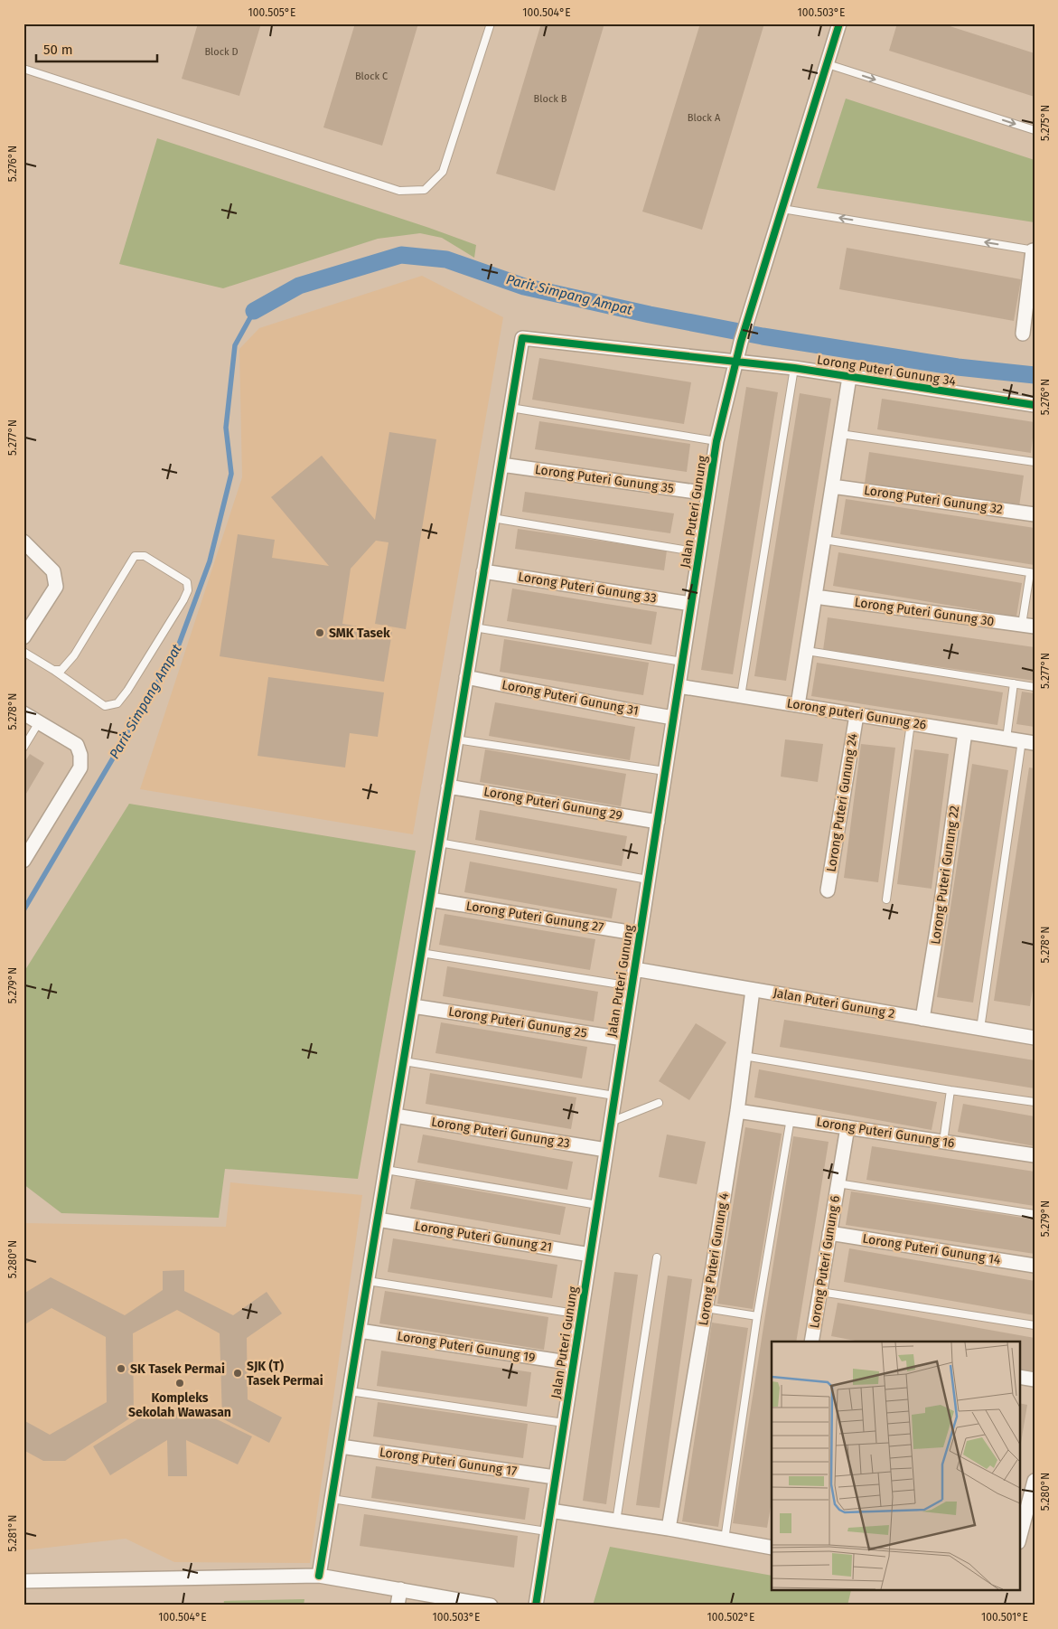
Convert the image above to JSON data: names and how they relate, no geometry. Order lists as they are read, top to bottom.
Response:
{
  "streets": {
    "street": [
      "Lorong Puteri Gunung 34",
      "Lorong Puteri Gunung 35",
      "Lorong Puteri Gunung 32",
      "Jalan Puteri Gunung",
      "Lorong Puteri Gunung 33",
      "Lorong Puteri Gunung 30",
      "Lorong Puteri Gunung 31",
      "Lorong puteri Gunung 26",
      "Lorong Puteri Gunung 24",
      "Lorong Puteri Gunung 29",
      "Lorong Puteri Gunung 22",
      "Lorong Puteri Gunung 27",
      "Jalan Puteri Gunung 2",
      "Lorong Puteri Gunung 25",
      "Lorong Puteri Gunung 23",
      "Lorong Puteri Gunung 16",
      "Lorong Puteri Gunung 21",
      "Lorong Puteri Gunung 14",
      "Lorong Puteri Gunung 4",
      "Lorong Puteri Gunung 6",
      "Lorong Puteri Gunung 19",
      "Lorong Puteri Gunung 17"
    ]
  },
  "crossings": [
    ["Lorong Puteri Gunung 34", "Jalan Puteri Gunung"],
    ["Lorong Puteri Gunung 35", "Jalan Puteri Gunung"],
    ["Jalan Puteri Gunung", "Lorong Puteri Gunung 33"],
    ["Jalan Puteri Gunung", "Lorong Puteri Gunung 31"],
    ["Jalan Puteri Gunung", "Lorong puteri Gunung 26"],
    ["Jalan Puteri Gunung", "Lorong Puteri Gunung 29"],
    ["Jalan Puteri Gunung", "Lorong Puteri Gunung 27"],
    ["Jalan Puteri Gunung", "Jalan Puteri Gunung 2"],
    ["Jalan Puteri Gunung", "Lorong Puteri Gunung 25"],
    ["Jalan Puteri Gunung", "Lorong Puteri Gunung 23"],
    ["Jalan Puteri Gunung", "Lorong Puteri Gunung 21"],
    ["Jalan Puteri Gunung", "Lorong Puteri Gunung 19"],
    ["Jalan Puteri Gunung", "Lorong Puteri Gunung 17"],
    ["Lorong puteri Gunung 26", "Lorong Puteri Gunung 24"],
    ["Lorong puteri Gunung 26", "Lorong Puteri Gunung 22"],
    ["Lorong Puteri Gunung 22", "Jalan Puteri Gunung 2"],
    ["Jalan Puteri Gunung 2", "Lorong Puteri Gunung 4"],
    ["Lorong Puteri Gunung 16", "Lorong Puteri Gunung 4"],
    ["Lorong Puteri Gunung 16", "Lorong Puteri Gunung 6"],
    ["Lorong Puteri Gunung 14", "Lorong Puteri Gunung 6"]
  ],
  "water": ["Parit Simpang Ampat"],
  "places": [
    "SMK Tasek",
    "SK Tasek Permai",
    "SJK (T) Tasek Permai",
    "Kompleks Sekolah Wawasan"
  ],
  "house_numbers": [
    "Block D",
    "Block C",
    "Block B",
    "Block A"
  ],
  "scale_bar": "50 m",
  "coordinates": [
    "100.505°E",
    "100.504°E",
    "100.503°E",
    "5.275°N",
    "5.276°N",
    "5.277°N",
    "5.278°N",
    "5.279°N",
    "5.280°N",
    "5.281°N",
    "100.502°E",
    "100.501°E"
  ]
}
